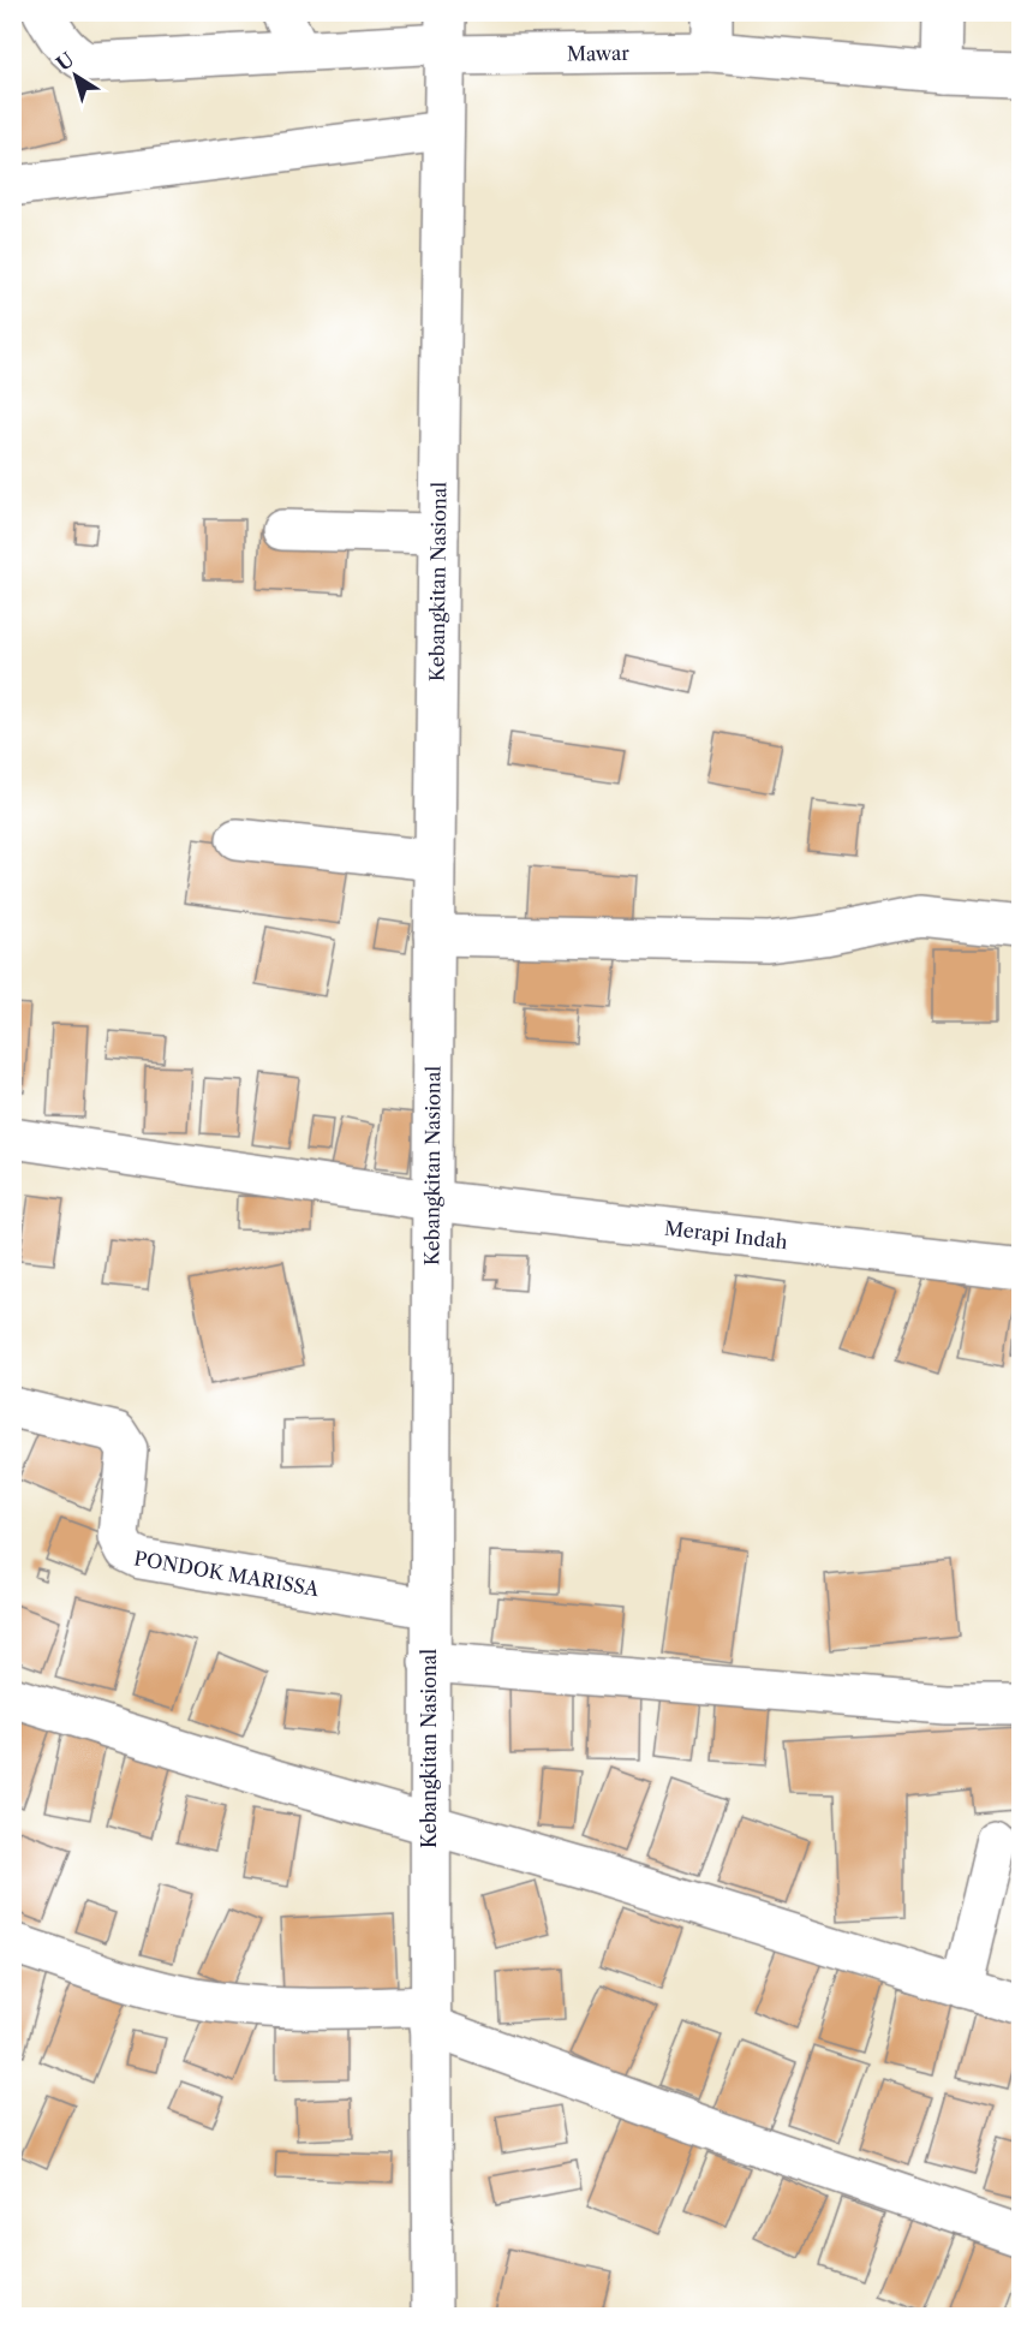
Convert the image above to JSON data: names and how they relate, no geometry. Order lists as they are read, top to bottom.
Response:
{
  "streets": {
    "street": [
      "Mawar",
      "Kebangkitan Nasional",
      "Merapi Indah",
      "PONDOK MARISSA"
    ]
  },
  "crossings": [
    ["Mawar", "Kebangkitan Nasional"],
    ["Kebangkitan Nasional", "Merapi Indah"],
    ["Kebangkitan Nasional", "PONDOK MARISSA"]
  ],
  "north": "top left"
}
